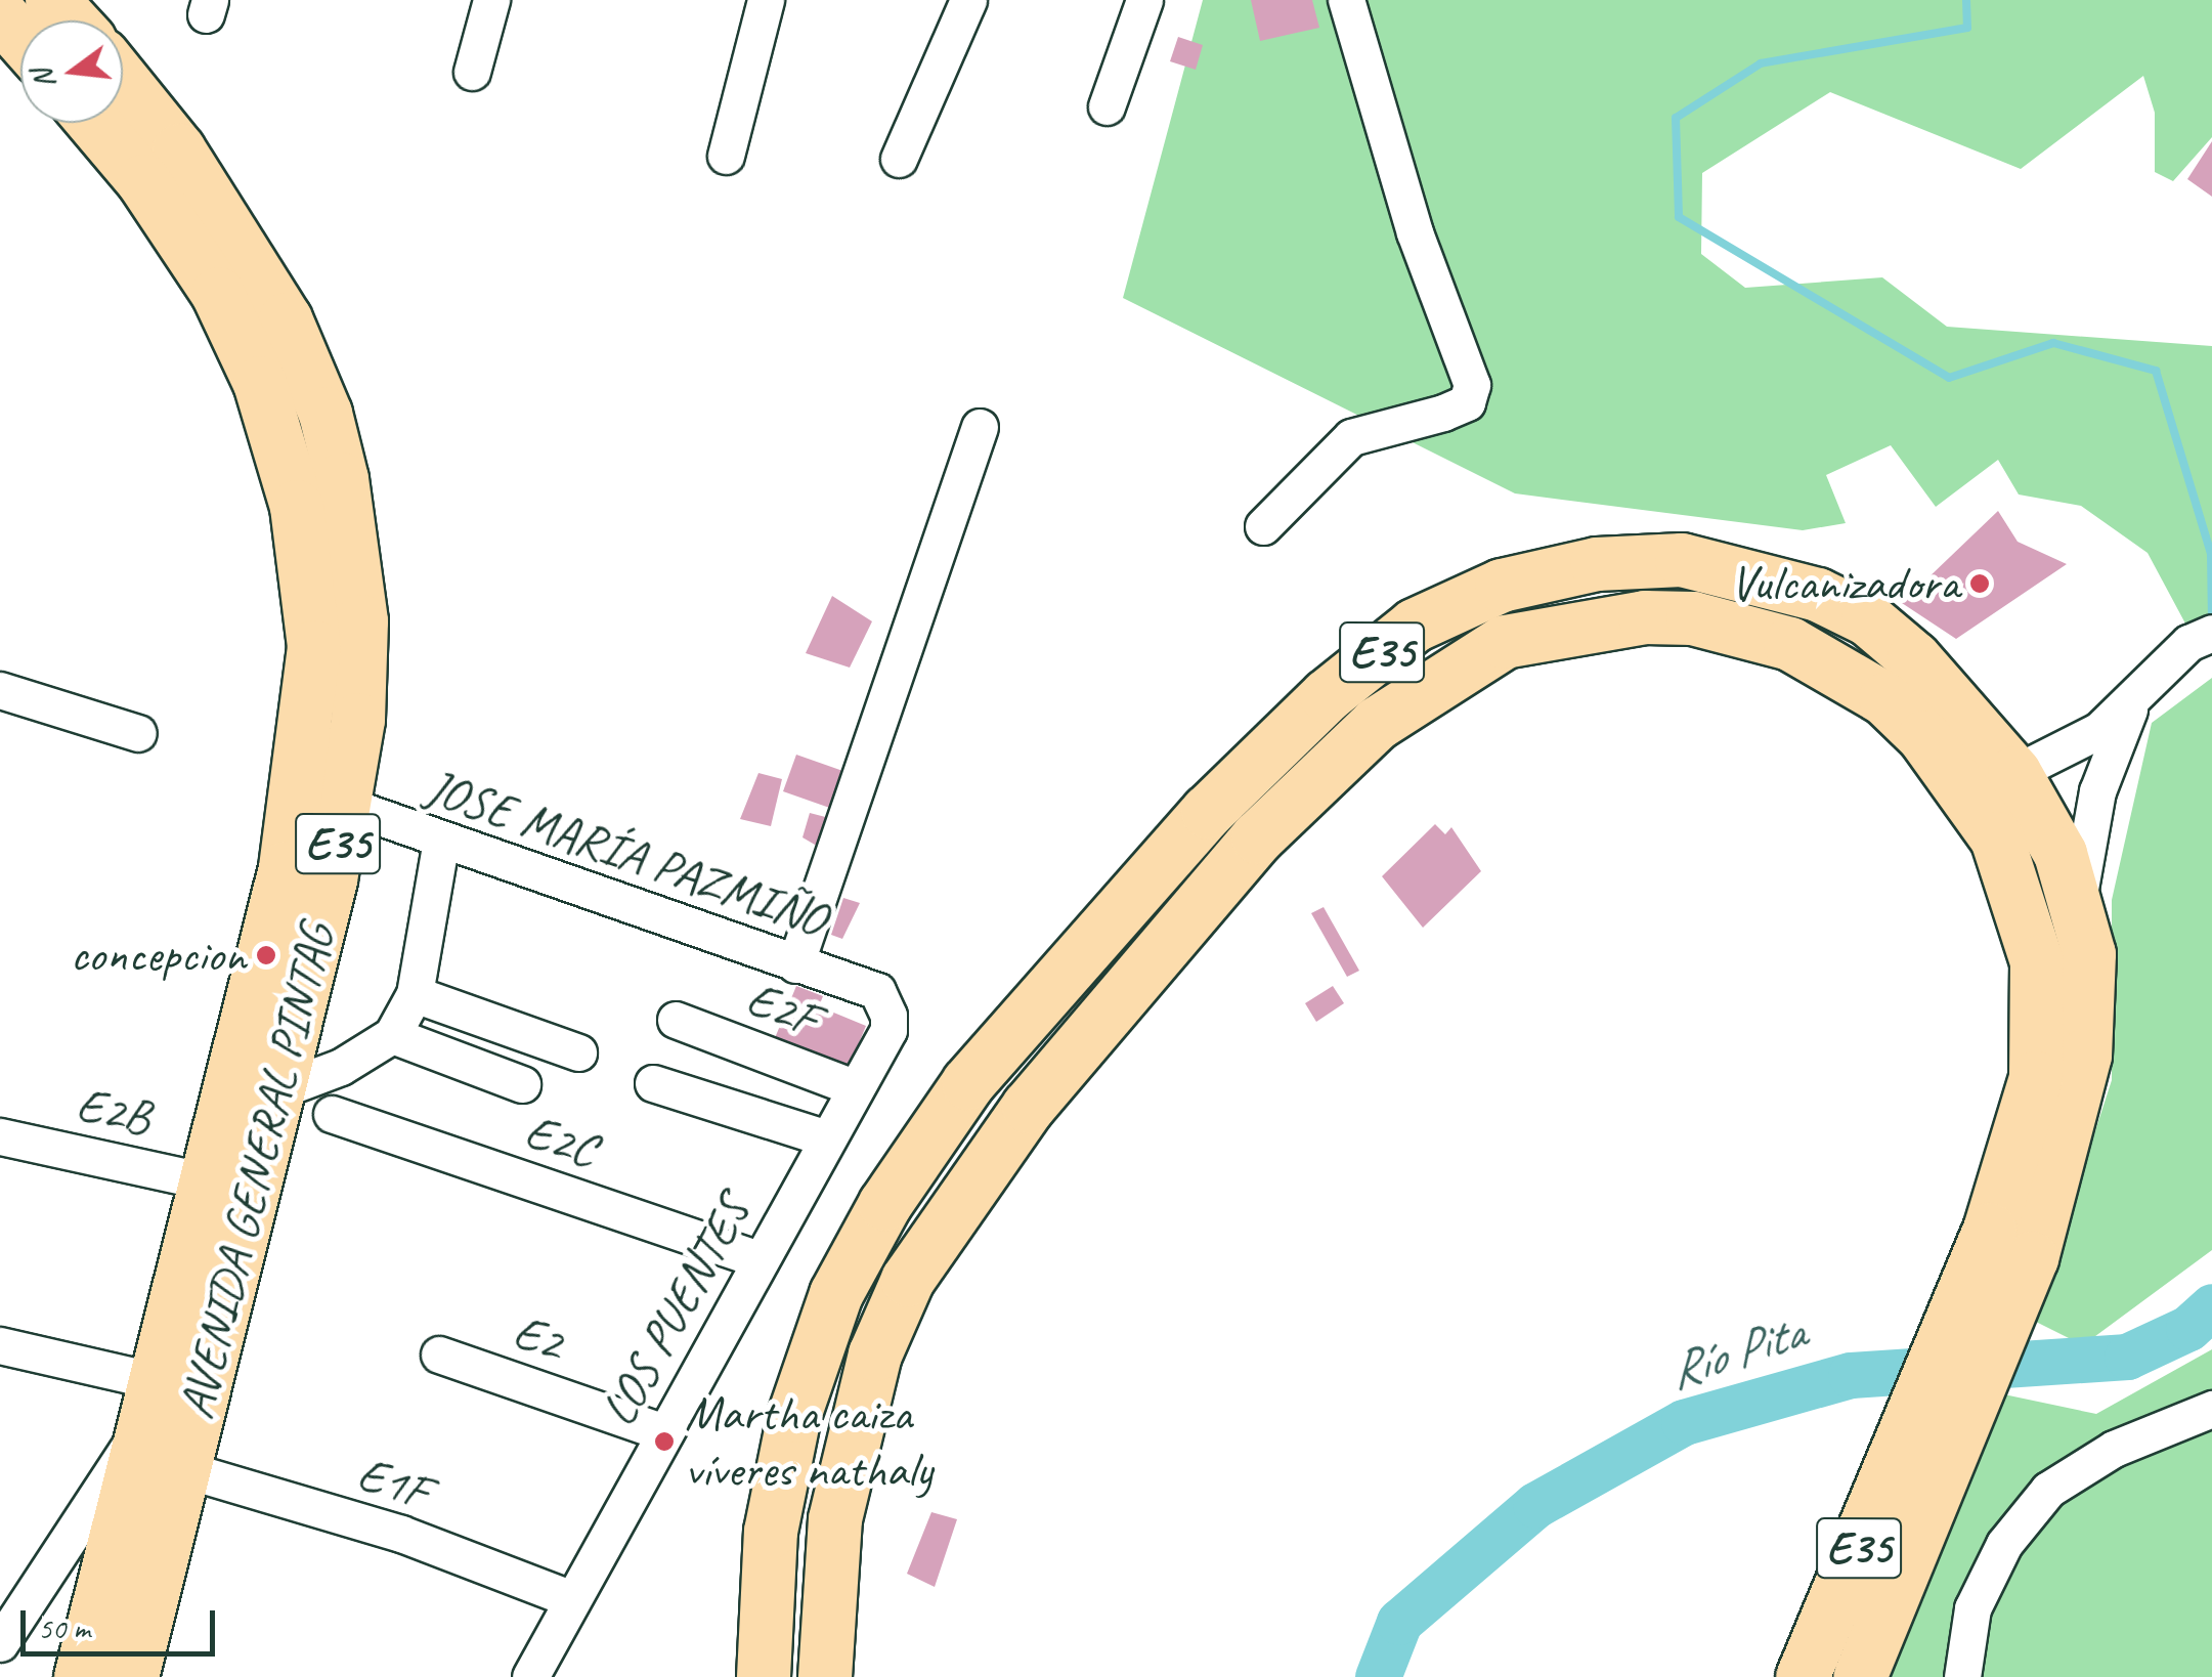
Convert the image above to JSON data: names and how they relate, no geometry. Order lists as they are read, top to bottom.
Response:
{
  "streets": {
    "highway": ["E35", "AVENIDA GENERAL PINTAG"],
    "street": [
      "JOSE MARÍA PAZMIÑO",
      "E2F",
      "E2B",
      "E2C",
      "LOS PUENTES",
      "E2",
      "E1F"
    ]
  },
  "crossings": [
    ["JOSE MARÍA PAZMIÑO", "AVENIDA GENERAL PINTAG"],
    ["JOSE MARÍA PAZMIÑO", "LOS PUENTES"],
    ["E2F", "LOS PUENTES"],
    ["E2B", "AVENIDA GENERAL PINTAG"],
    ["E2C", "LOS PUENTES"],
    ["AVENIDA GENERAL PINTAG", "E1F"],
    ["LOS PUENTES", "E2"],
    ["LOS PUENTES", "E1F"]
  ],
  "water": ["Río Pita"],
  "places": ["Vulcanizadora", "concepcion", "Martha caiza víveres nathaly"],
  "scale_bar": "50 m",
  "north": "left"
}
